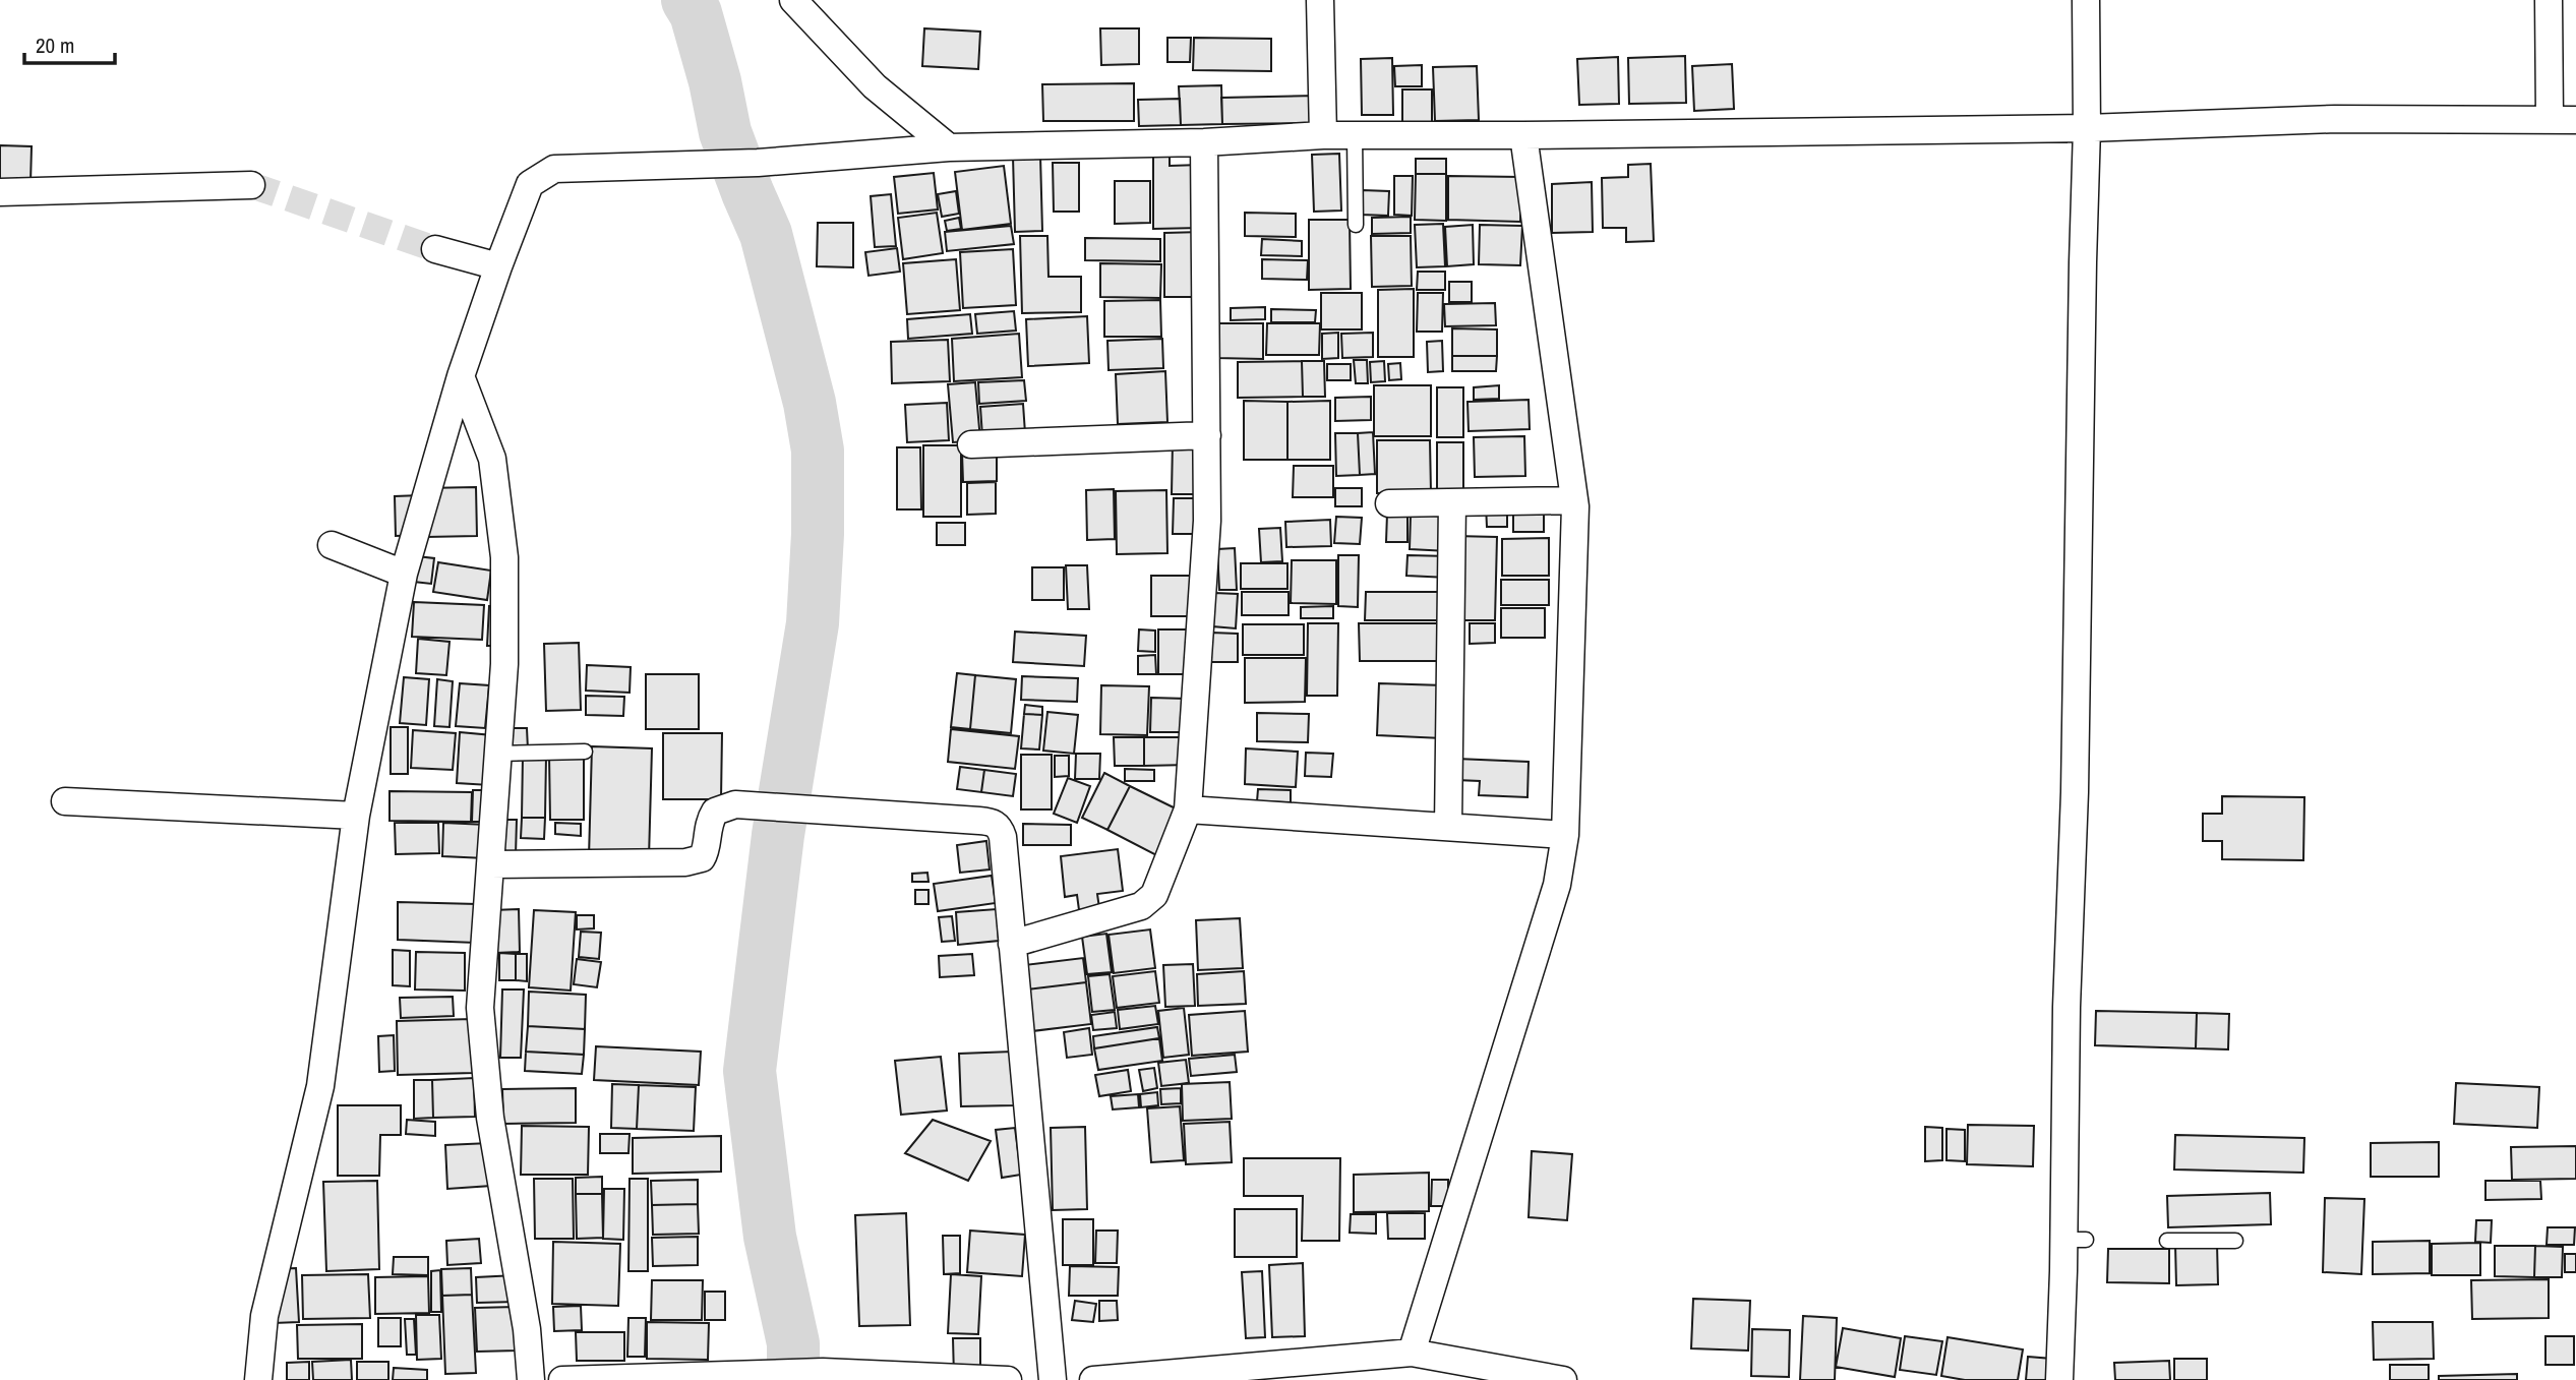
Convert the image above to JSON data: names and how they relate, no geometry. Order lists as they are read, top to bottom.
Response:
{
  "scale_bar": "20 m"
}
